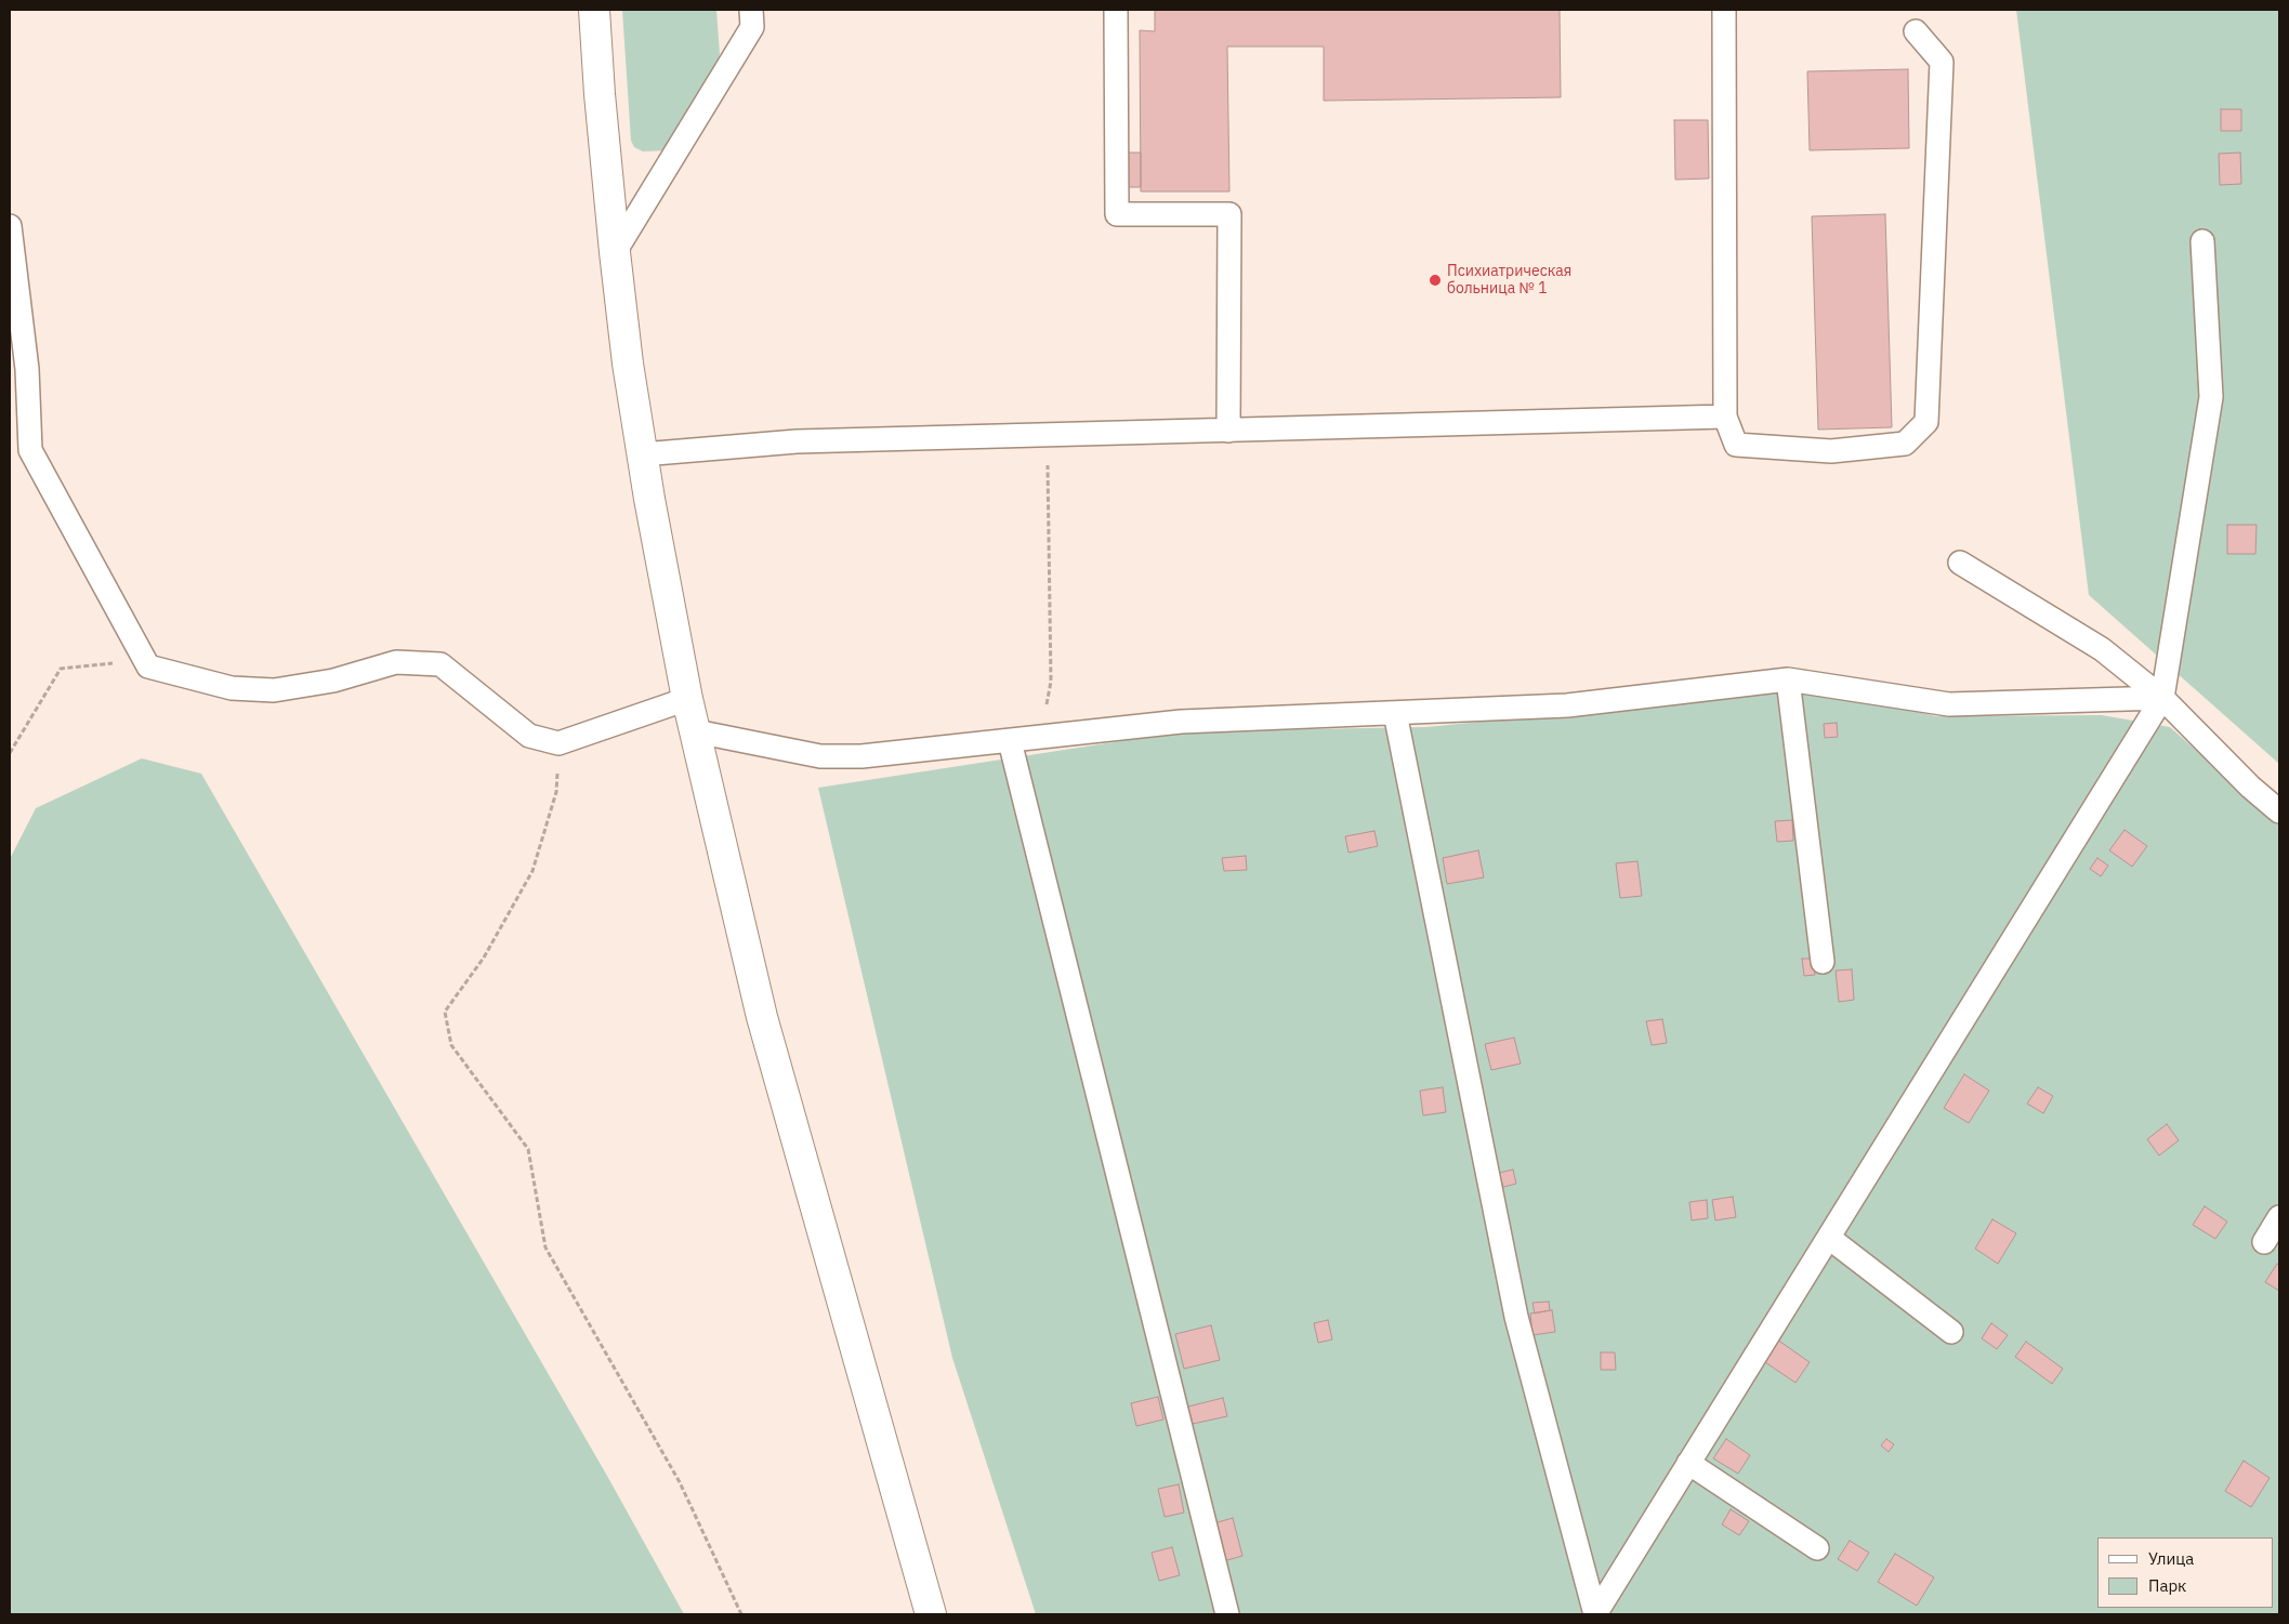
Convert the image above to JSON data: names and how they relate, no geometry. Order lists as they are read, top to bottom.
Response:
{
  "places": ["Психиатрическая больница № 1"],
  "legend": ["Улица", "Парк"]
}
